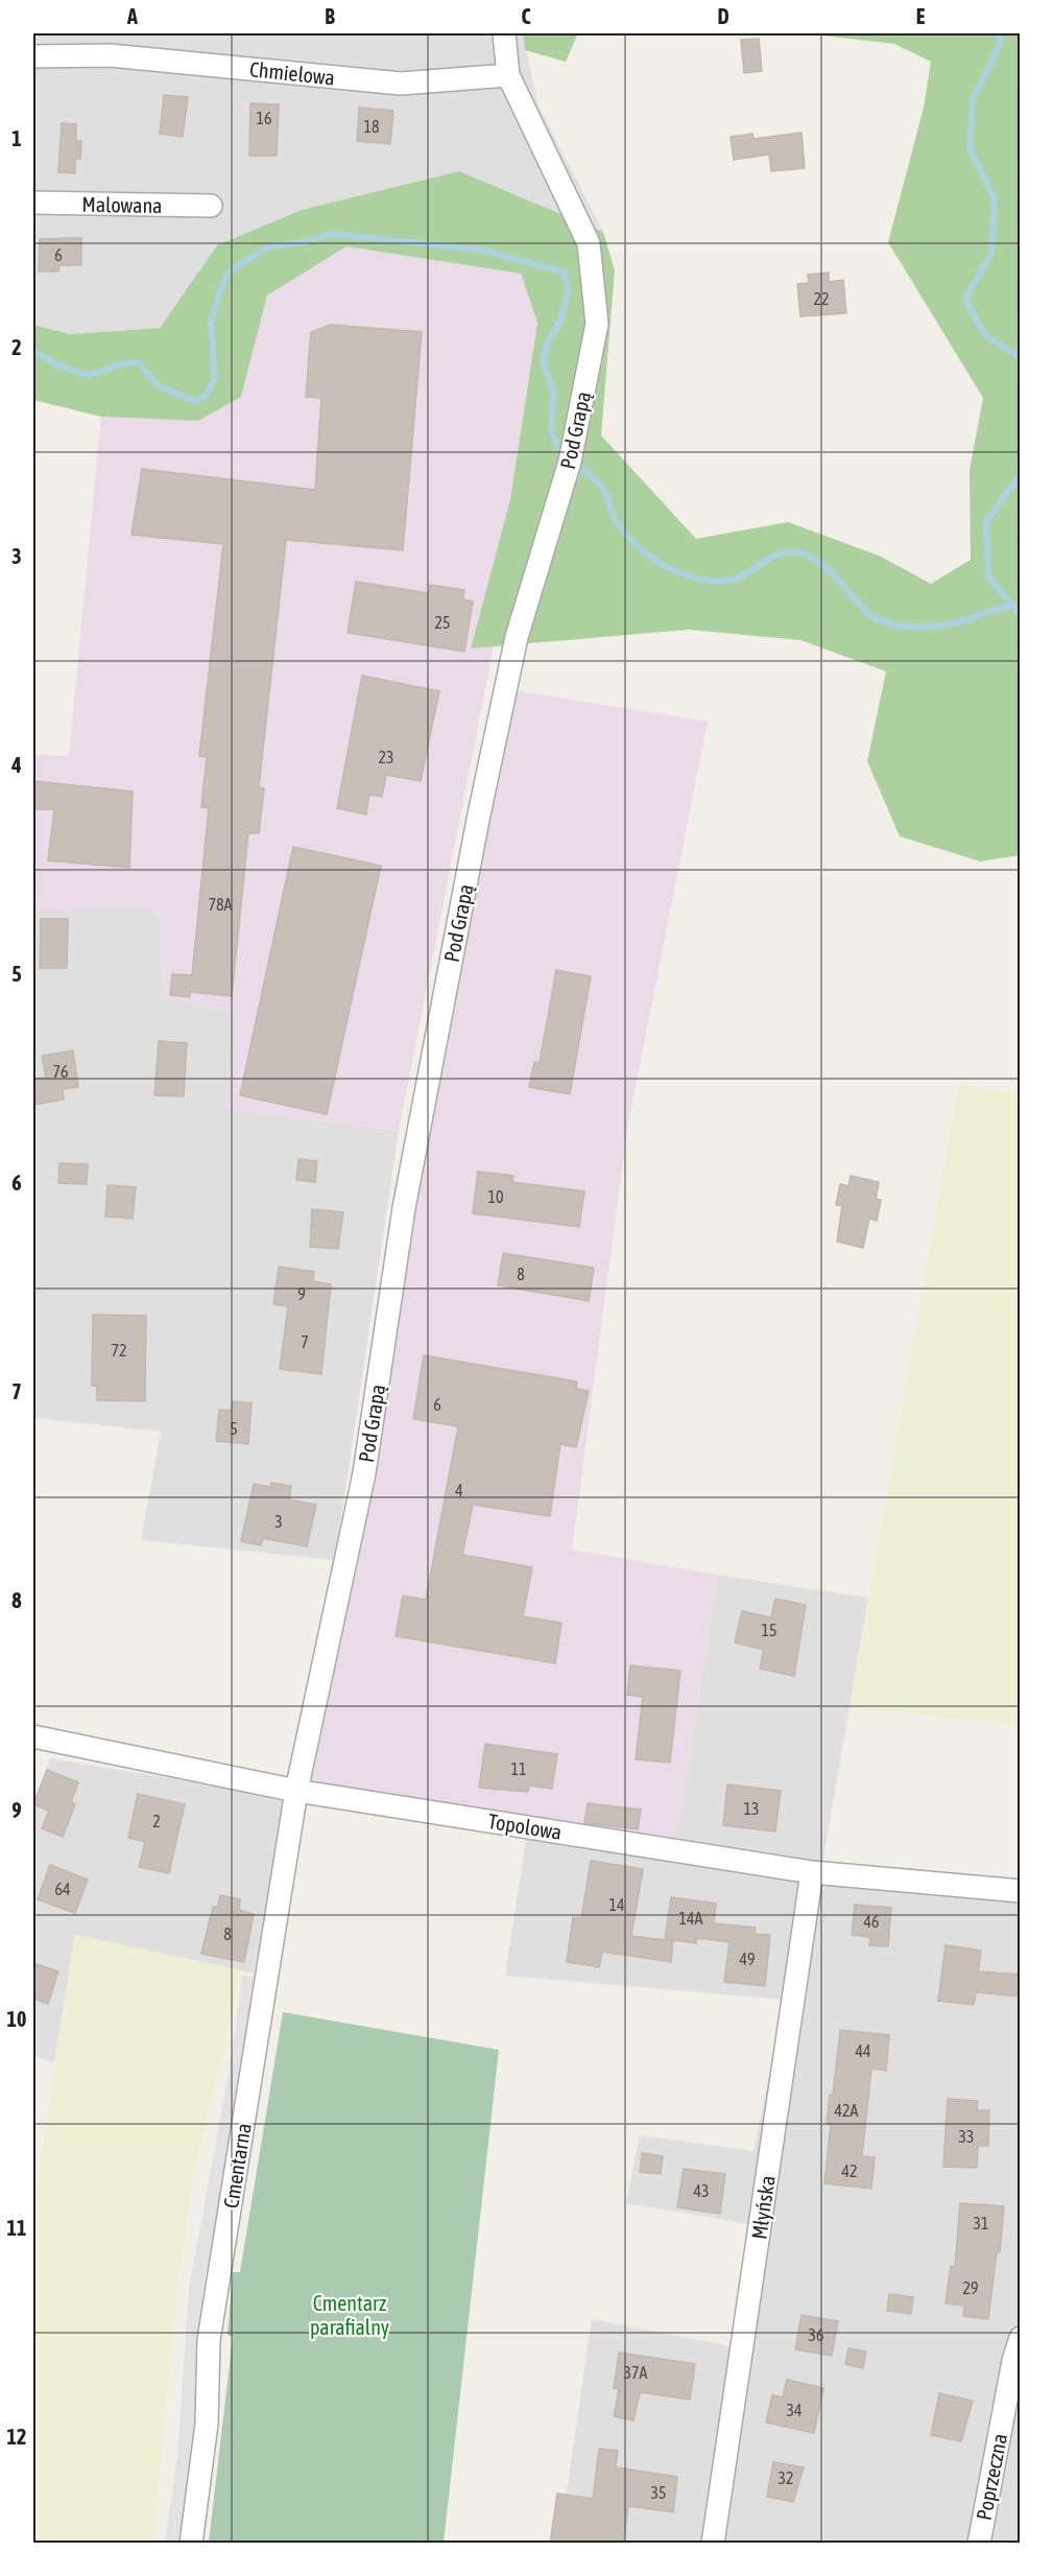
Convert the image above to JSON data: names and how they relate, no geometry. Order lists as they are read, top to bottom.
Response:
{
  "streets": {
    "street": [
      "Chmielowa",
      "Malowana",
      "Pod Grapą",
      "Topolowa",
      "Cmentarna",
      "Młyńska",
      "Poprzeczna"
    ]
  },
  "crossings": [
    ["Chmielowa", "Pod Grapą"],
    ["Pod Grapą", "Topolowa"],
    ["Pod Grapą", "Cmentarna"],
    ["Topolowa", "Cmentarna"],
    ["Topolowa", "Młyńska"]
  ],
  "parks": ["Cmentarz parafialny"],
  "house_numbers": [
    "16",
    "18",
    "6",
    "22",
    "25",
    "23",
    "78A",
    "76",
    "10",
    "8",
    "9",
    "7",
    "72",
    "6",
    "5",
    "4",
    "3",
    "15",
    "11",
    "13",
    "2",
    "64",
    "14",
    "14A",
    "46",
    "8",
    "49",
    "44",
    "42A",
    "33",
    "42",
    "43",
    "31",
    "29",
    "36",
    "37A",
    "34",
    "32",
    "35"
  ],
  "grid": {
    "columns": [
      "A",
      "B",
      "C",
      "D",
      "E"
    ],
    "rows": [
      "1",
      "2",
      "3",
      "4",
      "5",
      "6",
      "7",
      "8",
      "9",
      "10",
      "11",
      "12"
    ]
  }
}
